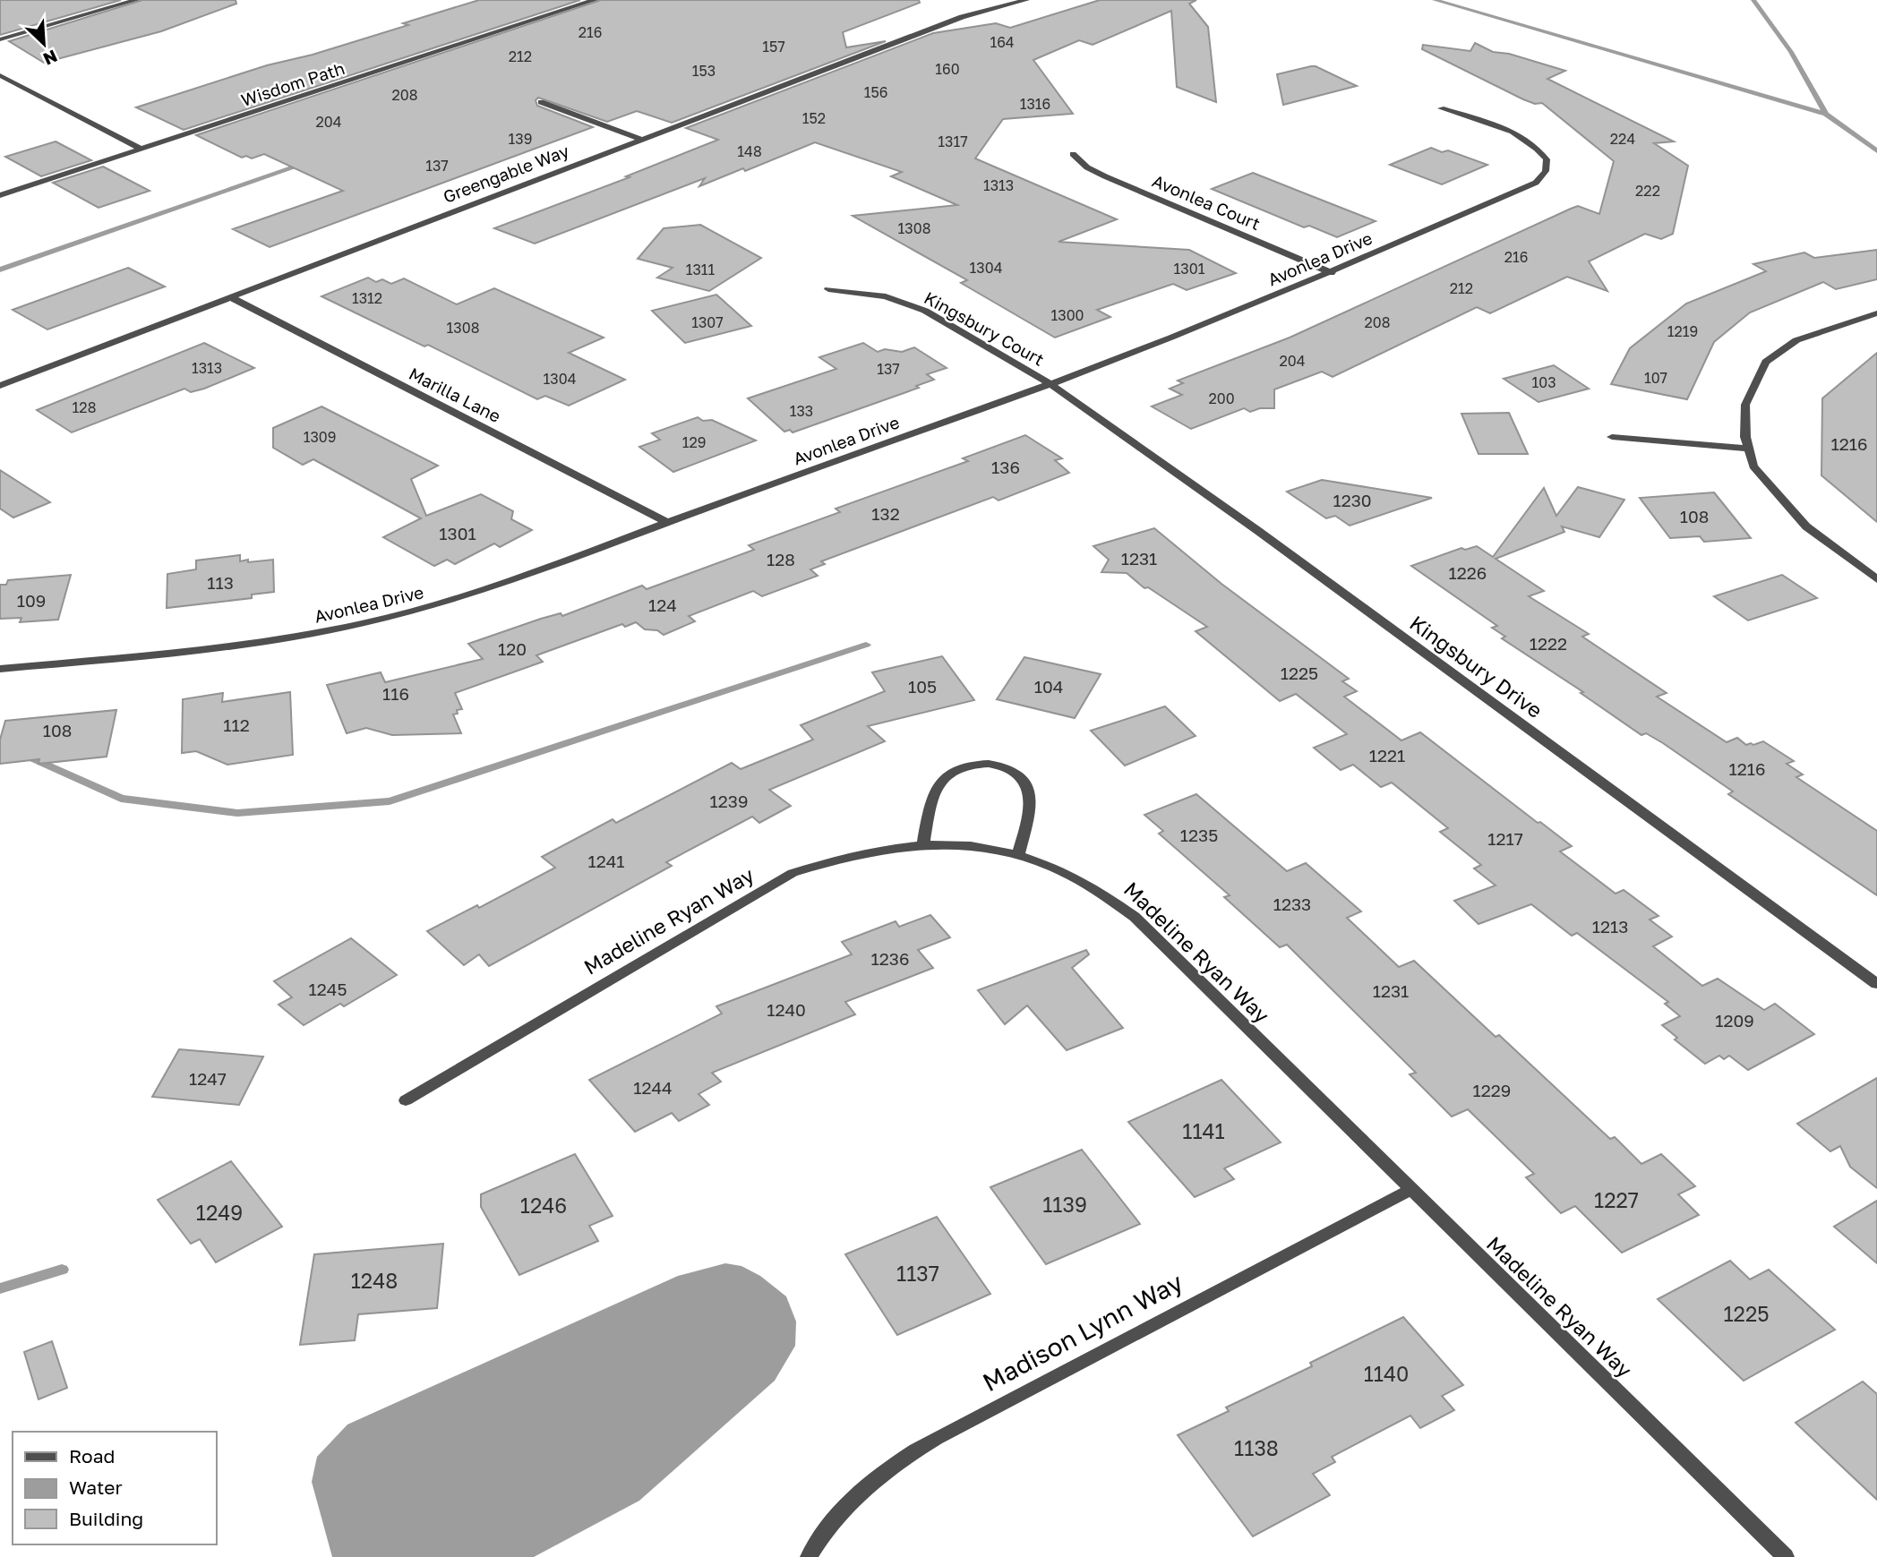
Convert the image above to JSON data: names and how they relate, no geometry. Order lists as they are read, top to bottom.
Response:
{
  "streets": {
    "street": [
      "Wisdom Path",
      "Greengable Way",
      "Avonlea Court",
      "Avonlea Drive",
      "Kingsbury Court",
      "Marilla Lane",
      "Kingsbury Drive",
      "Madeline Ryan Way",
      "Madison Lynn Way"
    ]
  },
  "crossings": [
    ["Greengable Way", "Marilla Lane"],
    ["Avonlea Court", "Avonlea Drive"],
    ["Avonlea Drive", "Kingsbury Court"],
    ["Avonlea Drive", "Marilla Lane"],
    ["Avonlea Drive", "Kingsbury Drive"],
    ["Kingsbury Court", "Kingsbury Drive"],
    ["Madeline Ryan Way", "Madison Lynn Way"]
  ],
  "house_numbers": [
    "216",
    "164",
    "157",
    "212",
    "160",
    "153",
    "156",
    "208",
    "1316",
    "152",
    "204",
    "139",
    "224",
    "1317",
    "148",
    "137",
    "1313",
    "222",
    "1308",
    "216",
    "1304",
    "1301",
    "1311",
    "212",
    "1312",
    "1300",
    "1307",
    "208",
    "1308",
    "1219",
    "204",
    "1313",
    "137",
    "107",
    "1304",
    "103",
    "200",
    "128",
    "133",
    "1309",
    "129",
    "1216",
    "136",
    "1230",
    "132",
    "108",
    "1301",
    "1231",
    "128",
    "1226",
    "113",
    "109",
    "124",
    "1222",
    "120",
    "1225",
    "105",
    "104",
    "116",
    "112",
    "108",
    "1221",
    "1216",
    "1239",
    "1235",
    "1217",
    "1241",
    "1233",
    "1213",
    "1236",
    "1245",
    "1231",
    "1240",
    "1209",
    "1247",
    "1244",
    "1229",
    "1141",
    "1227",
    "1139",
    "1246",
    "1249",
    "1137",
    "1248",
    "1225",
    "1140",
    "1138"
  ],
  "legend": ["Road", "Water", "Building"],
  "north": "bottom right"
}
